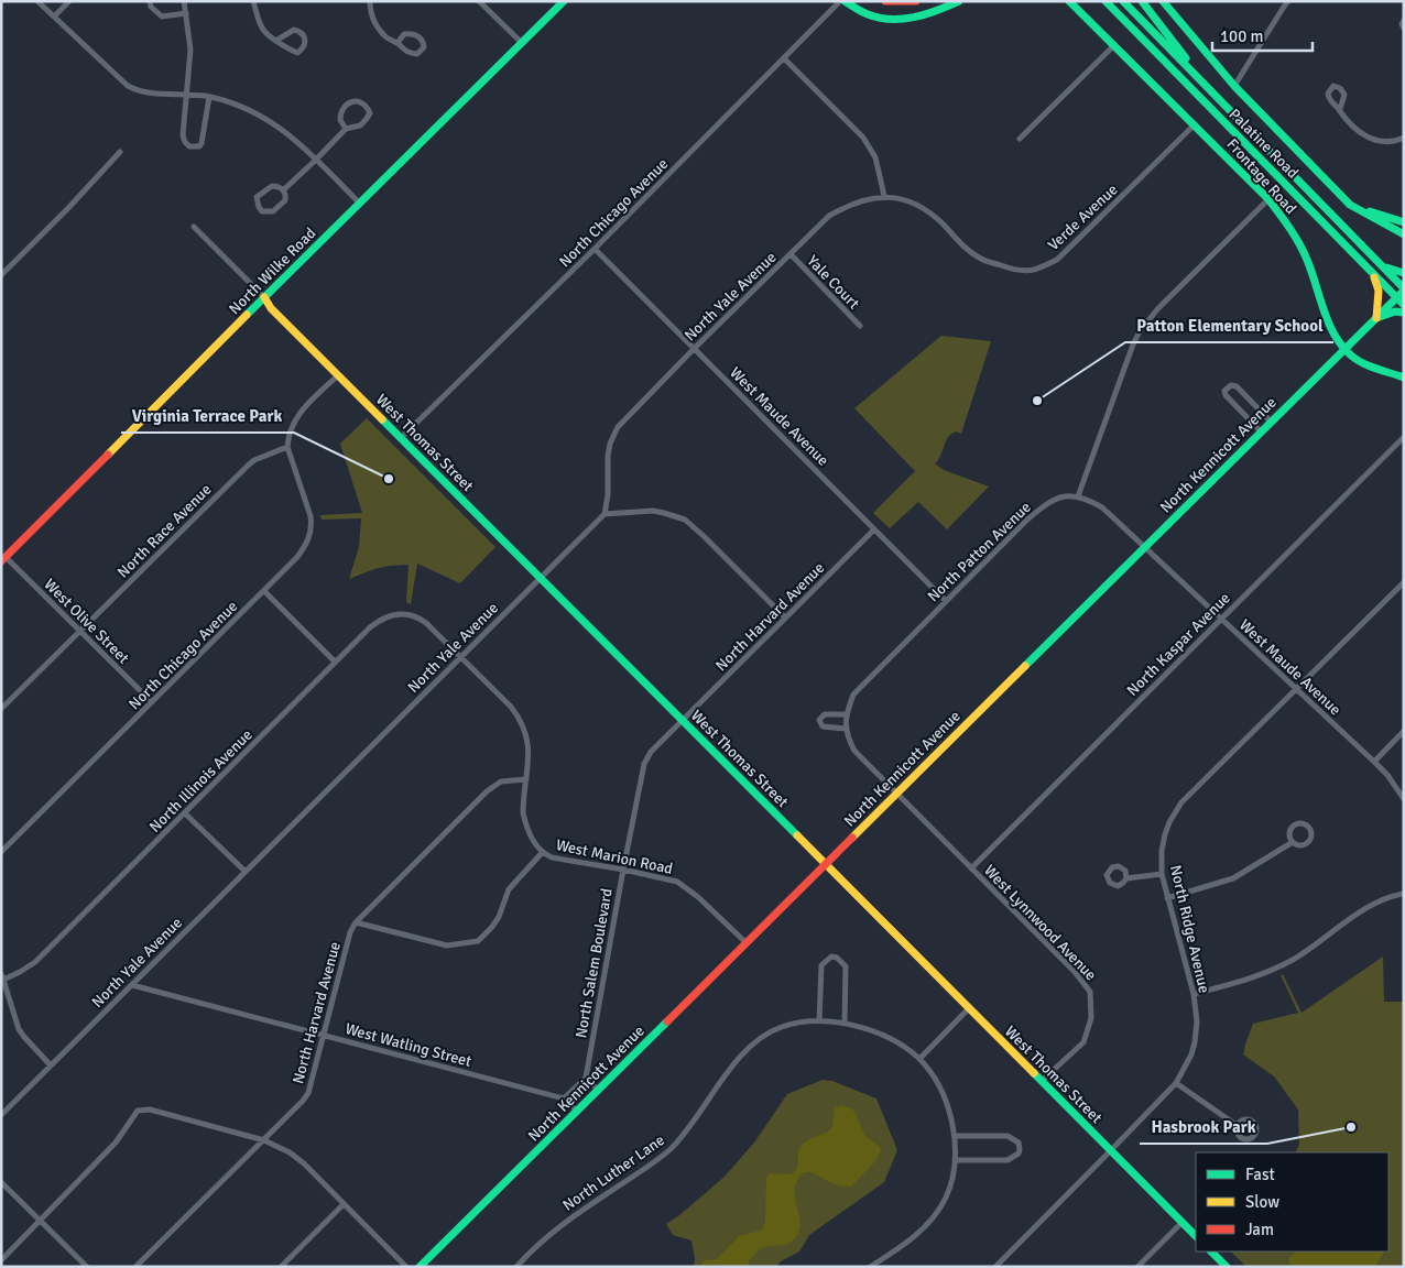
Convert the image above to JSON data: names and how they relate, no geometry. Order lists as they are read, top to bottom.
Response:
{
  "streets": {
    "main road": [
      "Palatine Road",
      "Frontage Road",
      "North Wilke Road",
      "West Thomas Street",
      "North Kennicott Avenue"
    ],
    "street": [
      "North Chicago Avenue",
      "Verde Avenue",
      "Yale Court",
      "North Yale Avenue",
      "West Maude Avenue",
      "North Race Avenue",
      "North Patton Avenue",
      "North Harvard Avenue",
      "West Olive Street",
      "North Kaspar Avenue",
      "North Illinois Avenue",
      "West Marion Road",
      "West Lynnwood Avenue",
      "North Ridge Avenue",
      "North Salem Boulevard",
      "West Watling Street",
      "North Luther Lane"
    ]
  },
  "crossings": [
    ["Palatine Road", "North Kennicott Avenue"],
    ["Frontage Road", "Verde Avenue"],
    ["Frontage Road", "North Kennicott Avenue"],
    ["North Chicago Avenue", "West Maude Avenue"],
    ["North Chicago Avenue", "West Thomas Street"],
    ["North Chicago Avenue", "North Race Avenue"],
    ["North Chicago Avenue", "West Olive Street"],
    ["Verde Avenue", "North Yale Avenue"],
    ["North Wilke Road", "West Thomas Street"],
    ["North Wilke Road", "West Olive Street"],
    ["Yale Court", "North Yale Avenue"],
    ["North Yale Avenue", "West Maude Avenue"],
    ["North Yale Avenue", "West Thomas Street"],
    ["North Yale Avenue", "West Marion Road"],
    ["North Yale Avenue", "West Watling Street"],
    ["West Maude Avenue", "North Kennicott Avenue"],
    ["West Maude Avenue", "North Patton Avenue"],
    ["West Maude Avenue", "North Harvard Avenue"],
    ["West Maude Avenue", "North Kaspar Avenue"],
    ["West Maude Avenue", "North Ridge Avenue"],
    ["West Thomas Street", "North Kennicott Avenue"],
    ["West Thomas Street", "North Harvard Avenue"],
    ["West Thomas Street", "West Lynnwood Avenue"],
    ["West Thomas Street", "North Ridge Avenue"],
    ["West Thomas Street", "North Salem Boulevard"],
    ["North Kennicott Avenue", "North Patton Avenue"],
    ["North Kennicott Avenue", "West Marion Road"],
    ["North Kennicott Avenue", "West Lynnwood Avenue"],
    ["North Kennicott Avenue", "West Watling Street"],
    ["North Race Avenue", "West Olive Street"],
    ["North Patton Avenue", "West Lynnwood Avenue"],
    ["North Harvard Avenue", "West Marion Road"],
    ["North Harvard Avenue", "North Salem Boulevard"],
    ["North Harvard Avenue", "West Watling Street"],
    ["North Kaspar Avenue", "West Lynnwood Avenue"],
    ["North Illinois Avenue", "West Marion Road"],
    ["West Marion Road", "North Salem Boulevard"]
  ],
  "places": ["Patton Elementary School", "Virginia Terrace Park", "Hasbrook Park"],
  "legend": ["Fast", "Slow", "Jam"],
  "scale_bar": "100 m"
}
